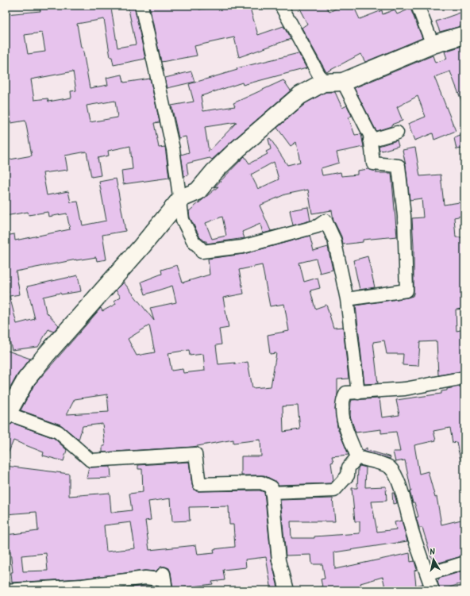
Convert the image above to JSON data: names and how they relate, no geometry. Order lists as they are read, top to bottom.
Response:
{
  "north": "top"
}
